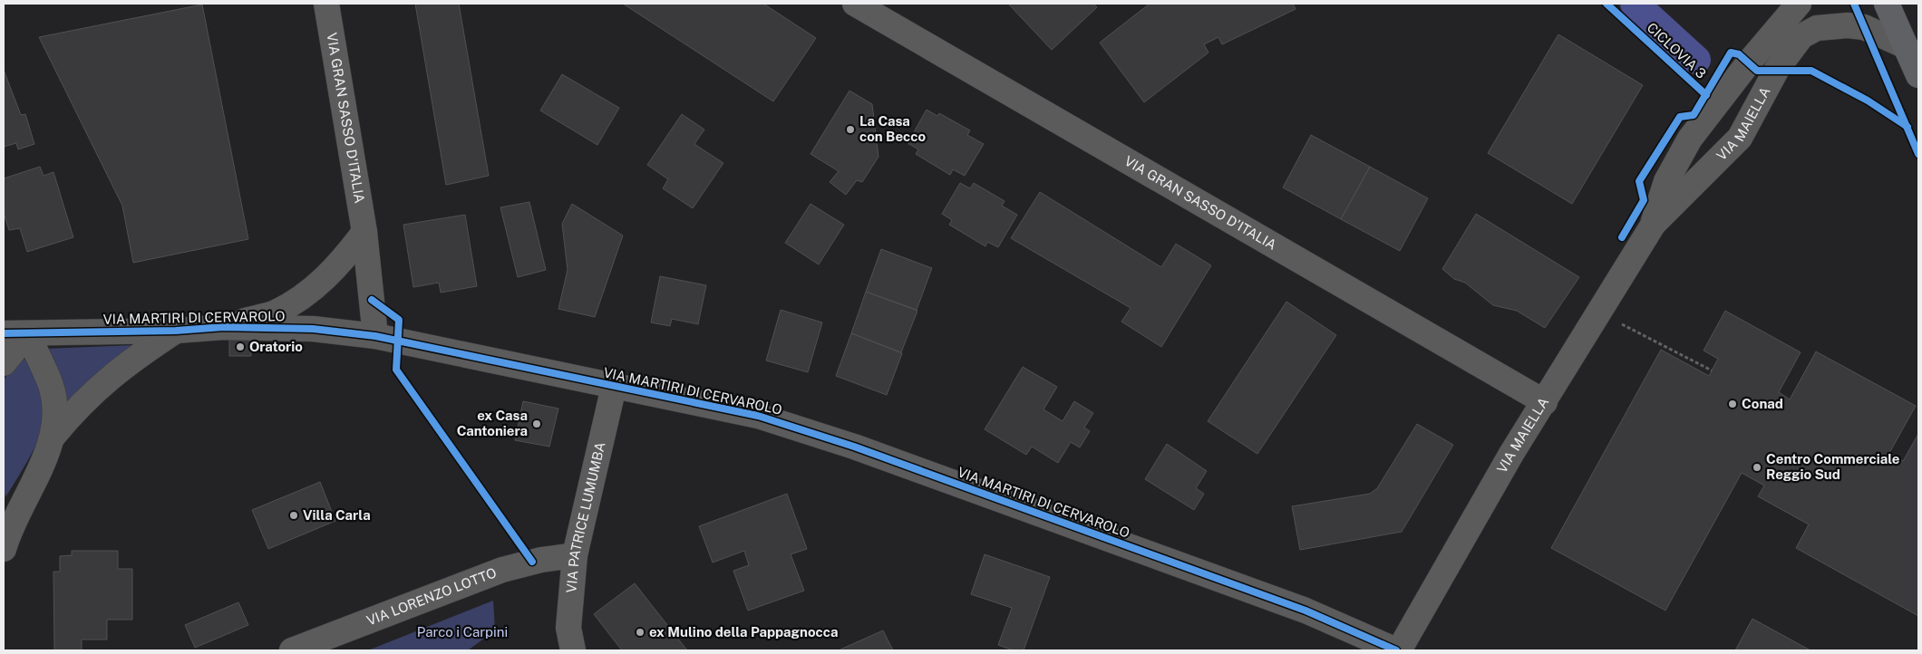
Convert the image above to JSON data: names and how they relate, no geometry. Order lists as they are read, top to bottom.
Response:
{
  "streets": {
    "street": [
      "VIA GRAN SASSO D'ITALIA",
      "VIA MAIELLA",
      "VIA MARTIRI DI CERVAROLO",
      "VIA PATRICE LUMUMBA",
      "VIA LORENZO LOTTO"
    ],
    "cycle path": ["CICLOVIA 3"]
  },
  "crossings": [
    ["VIA GRAN SASSO D'ITALIA", "VIA MAIELLA"],
    ["VIA GRAN SASSO D'ITALIA", "VIA MARTIRI DI CERVAROLO"],
    ["VIA MAIELLA", "VIA MARTIRI DI CERVAROLO"],
    ["VIA MARTIRI DI CERVAROLO", "VIA PATRICE LUMUMBA"],
    ["VIA PATRICE LUMUMBA", "VIA LORENZO LOTTO"]
  ],
  "parks": ["Parco i Carpini"],
  "places": [
    "La Casa con Becco",
    "Oratorio",
    "Conad",
    "ex Casa Cantoniera",
    "Centro Commerciale Reggio Sud",
    "Villa Carla",
    "ex Mulino della Pappagnocca"
  ]
}
